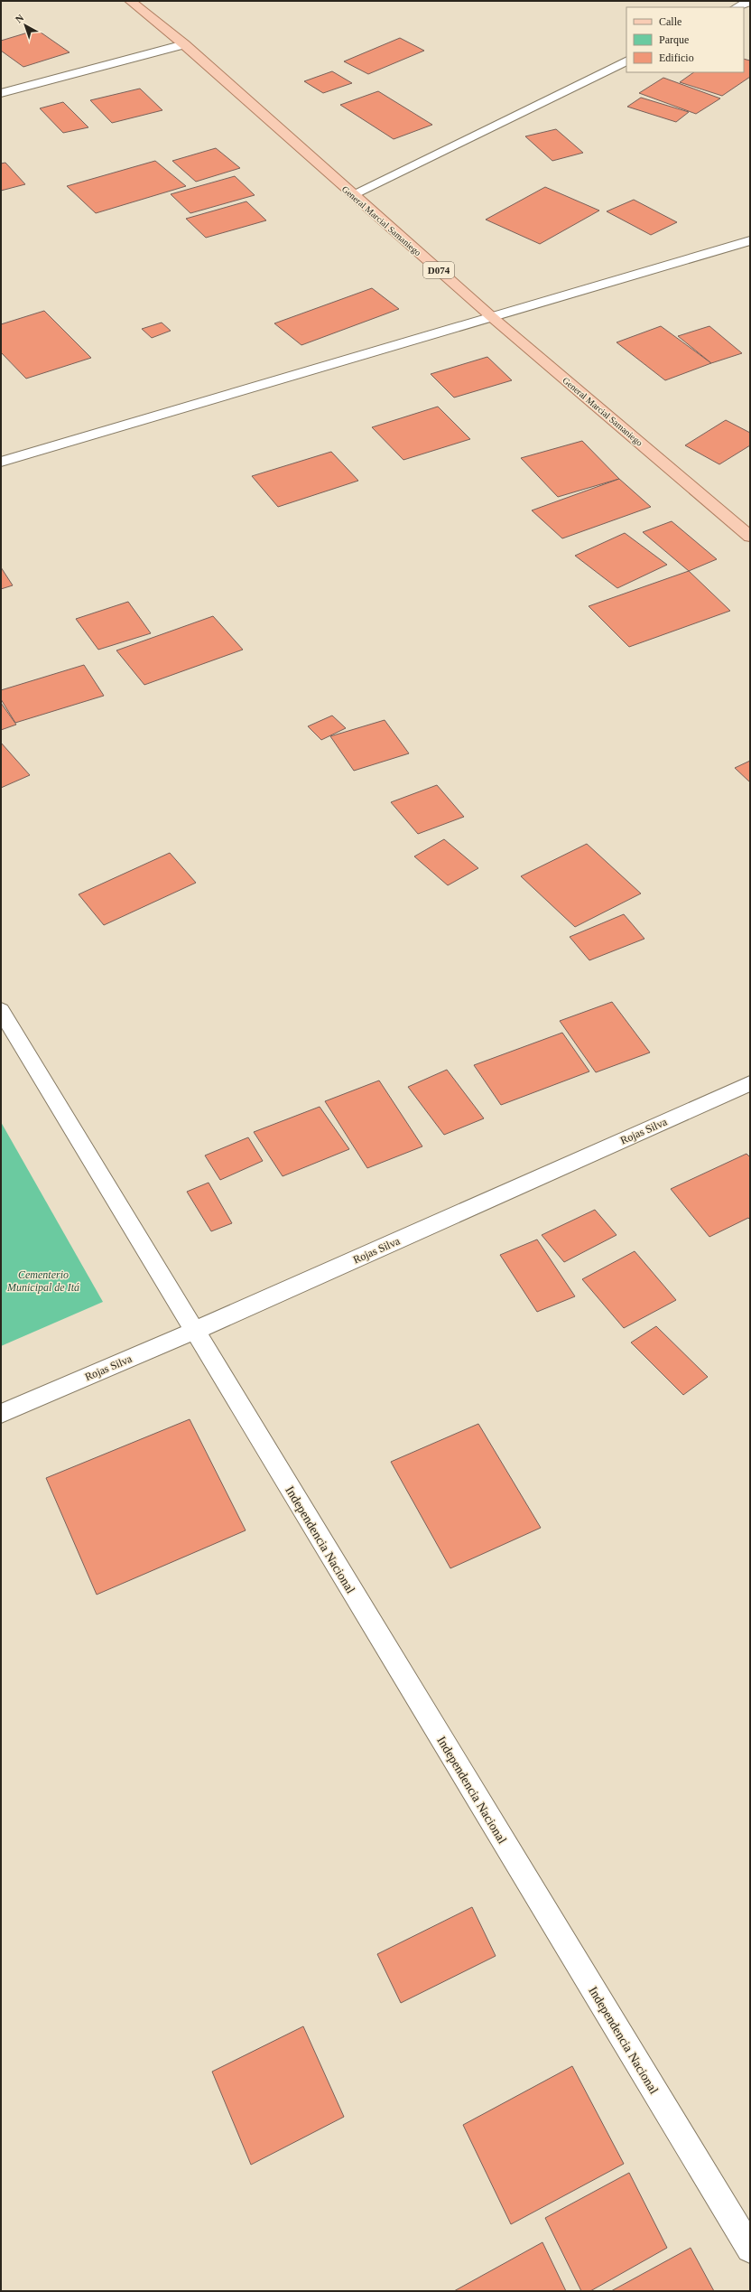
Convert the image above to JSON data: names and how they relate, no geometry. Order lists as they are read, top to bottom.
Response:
{
  "streets": {
    "main road": ["General Marcial Samaniego", "D074"],
    "street": ["Rojas Silva", "Independencia Nacional"]
  },
  "crossings": [
    ["Rojas Silva", "Independencia Nacional"]
  ],
  "parks": ["Cementerio Municipal de Itá"],
  "legend": ["Calle", "Parque", "Edificio"],
  "north": "top left"
}
